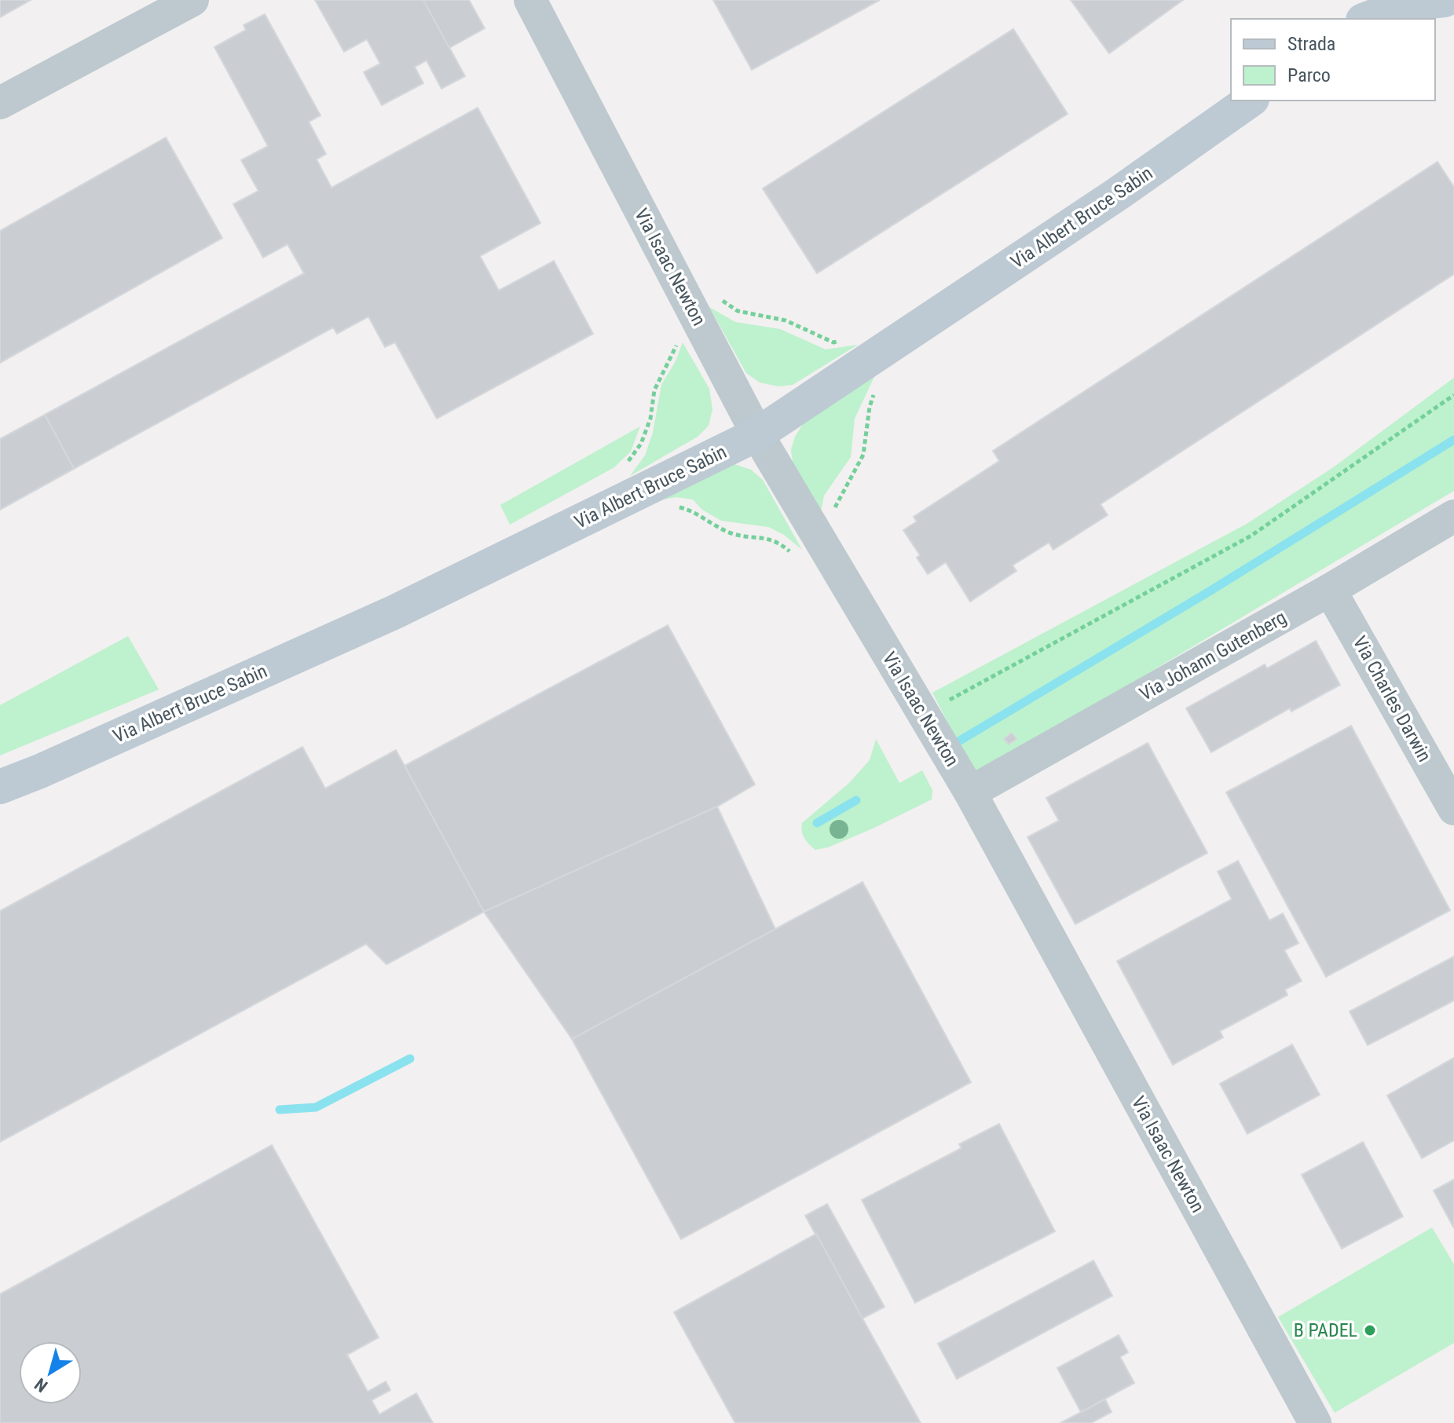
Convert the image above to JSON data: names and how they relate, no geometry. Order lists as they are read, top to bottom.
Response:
{
  "streets": {
    "street": [
      "Via Albert Bruce Sabin",
      "Via Isaac Newton",
      "Via Johann Gutenberg",
      "Via Charles Darwin"
    ]
  },
  "crossings": [
    ["Via Albert Bruce Sabin", "Via Isaac Newton"],
    ["Via Isaac Newton", "Via Johann Gutenberg"],
    ["Via Johann Gutenberg", "Via Charles Darwin"]
  ],
  "places": ["B PADEL"],
  "legend": ["Strada", "Parco"],
  "north": "bottom left"
}
